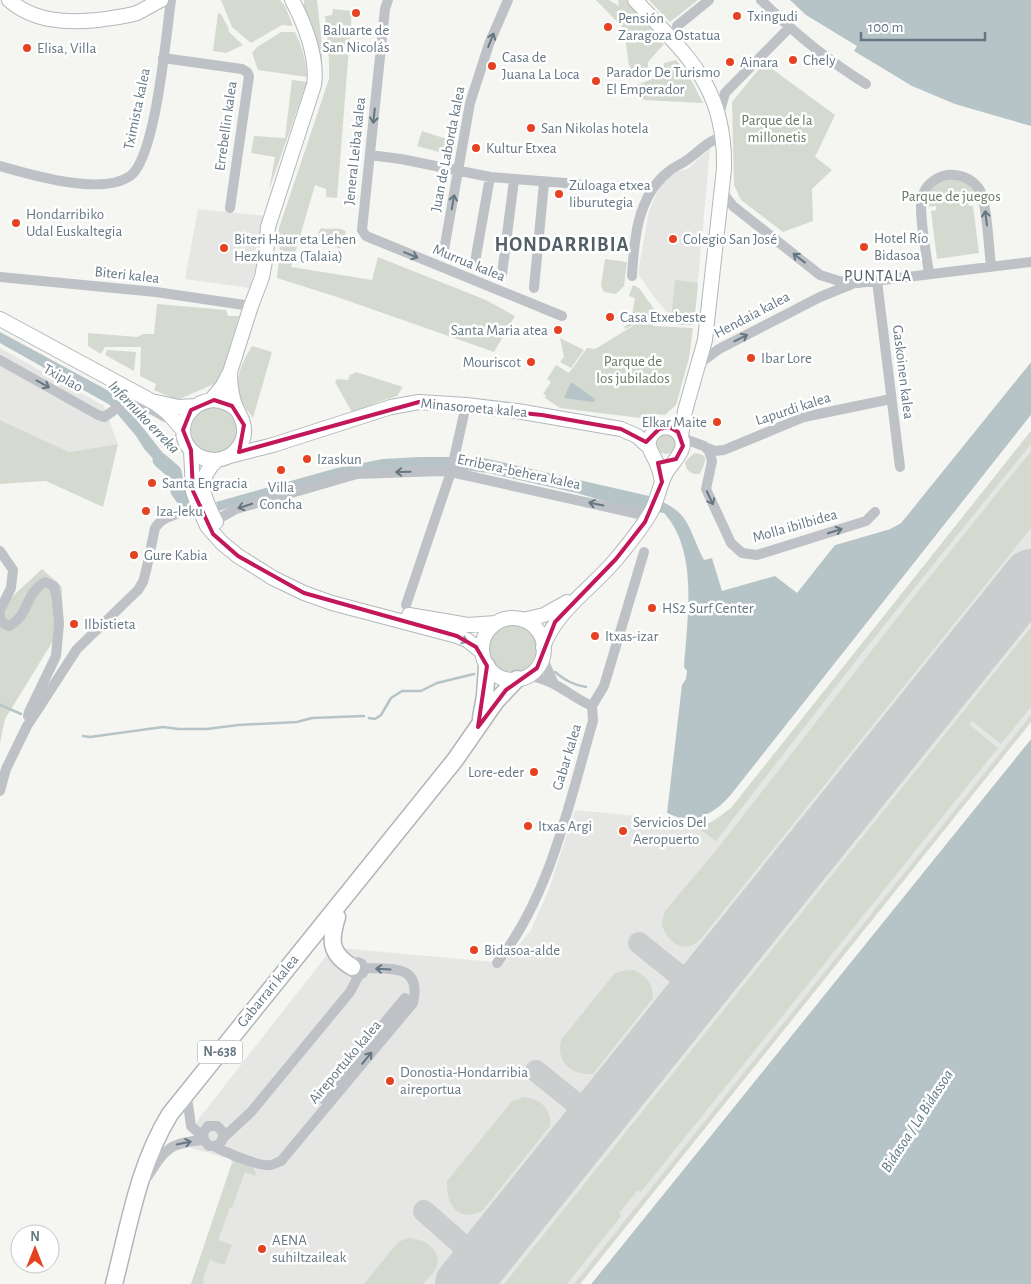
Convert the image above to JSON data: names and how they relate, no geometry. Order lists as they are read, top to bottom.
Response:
{
  "streets": {
    "main road": ["Gabarrari kalea", "N-638"],
    "street": [
      "Tximista kalea",
      "Errebellin kalea",
      "Juan de Laborda kalea",
      "Jeneral Leiba kalea",
      "Murrua kalea",
      "Biteri kalea",
      "Hendaia kalea",
      "Gaskoinen kalea",
      "Txiplao",
      "Minasoroeta kalea",
      "Lapurdi kalea",
      "Erribera-behera kalea",
      "Molla ibilbidea",
      "Gabar kalea",
      "Aireportuko kalea"
    ]
  },
  "crossings": [
    ["Tximista kalea", "Errebellin kalea"],
    ["Jeneral Leiba kalea", "Murrua kalea"],
    ["Gaskoinen kalea", "Lapurdi kalea"],
    ["Txiplao", "Minasoroeta kalea"],
    ["Minasoroeta kalea", "Lapurdi kalea"],
    ["Lapurdi kalea", "Molla ibilbidea"],
    ["Gabarrari kalea", "N-638"]
  ],
  "one_way": ["Murrua kalea", "Hendaia kalea", "Erribera-behera kalea"],
  "districts": ["HONDARRIBIA", "PUNTALA"],
  "water": ["Infernuko erreka", "Bidasoa / La Bidassoa"],
  "parks": ["Parque de la millonetis", "Parque de juegos", "Parque de los jubilados"],
  "places": [
    "Baluarte de San Nicolás",
    "Txingudi",
    "Pensión Zaragoza Ostatua",
    "Elisa, Villa",
    "Chely",
    "Ainara",
    "Casa de Juana La Loca",
    "Parador De Turismo El Emperador",
    "San Nikolas hotela",
    "Kultur Etxea",
    "Zuloaga etxea liburutegia",
    "Hondarribiko Udal Euskaltegia",
    "Colegio San José",
    "Hotel Río Bidasoa",
    "Biteri Haur eta Lehen Hezkuntza (Talaia)",
    "Casa Etxebeste",
    "Santa Maria atea",
    "Ibar Lore",
    "Mouriscot",
    "Elkar Maite",
    "Izaskun",
    "Villa Concha",
    "Santa Engracia",
    "Iza-leku",
    "Gure Kabia",
    "HS2 Surf Center",
    "Ilbistieta",
    "Itxas-izar",
    "Lore-eder",
    "Itxas Argi",
    "Servicios Del Aeropuerto",
    "Bidasoa-alde",
    "Donostia-Hondarribia aireportua",
    "AENA suhiltzaileak"
  ],
  "scale_bar": "100 m",
  "north": "top"
}
